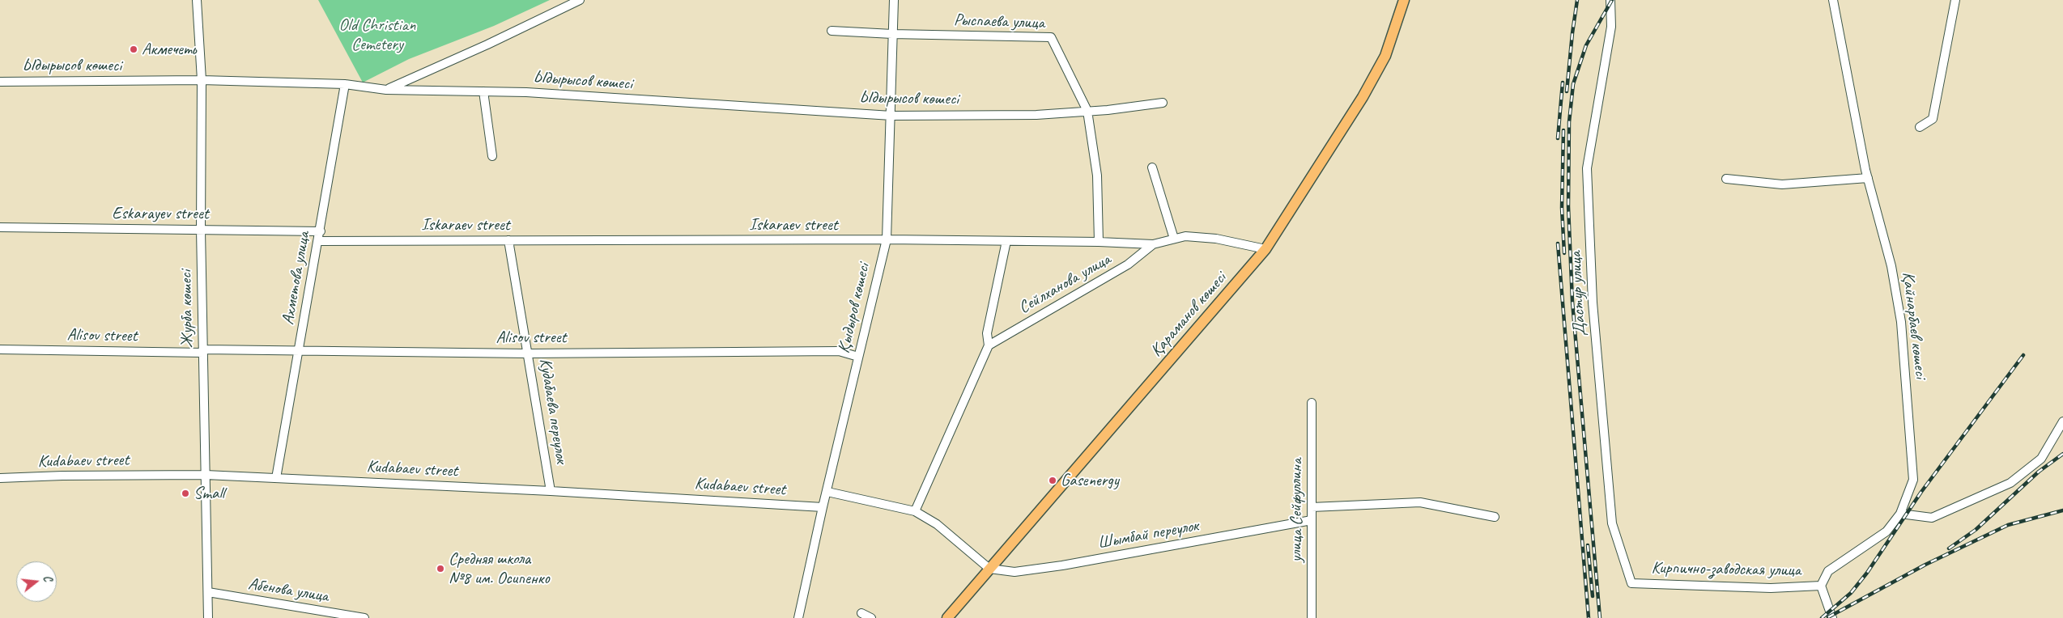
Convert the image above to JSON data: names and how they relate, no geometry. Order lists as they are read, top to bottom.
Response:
{
  "streets": {
    "main road": ["Қараманов көшесі"],
    "street": [
      "Рыспаева улица",
      "Ыдырысов көшесі",
      "Eskarayev street",
      "Iskaraev street",
      "Ахметова улица",
      "Сейлханова улица",
      "Дастур улица",
      "Қыдыров көшесі",
      "Журба көшесі",
      "Қайнарбаев көшесі",
      "Alisov street",
      "Кудабаева переулок",
      "Kudabaev street",
      "улица Сейфуллина",
      "Шымбай переулок",
      "Кирпично-заводская улица",
      "Абенова улица"
    ]
  },
  "crossings": [
    ["Рыспаева улица", "Ыдырысов көшесі"],
    ["Рыспаева улица", "Iskaraev street"],
    ["Рыспаева улица", "Қыдыров көшесі"],
    ["Ыдырысов көшесі", "Ахметова улица"],
    ["Ыдырысов көшесі", "Қыдыров көшесі"],
    ["Ыдырысов көшесі", "Журба көшесі"],
    ["Eskarayev street", "Ахметова улица"],
    ["Eskarayev street", "Журба көшесі"],
    ["Iskaraev street", "Ахметова улица"],
    ["Iskaraev street", "Сейлханова улица"],
    ["Iskaraev street", "Қыдыров көшесі"],
    ["Iskaraev street", "Қараманов көшесі"],
    ["Iskaraev street", "Кудабаева переулок"],
    ["Ахметова улица", "Alisov street"],
    ["Ахметова улица", "Kudabaev street"],
    ["Дастур улица", "Кирпично-заводская улица"],
    ["Қыдыров көшесі", "Alisov street"],
    ["Қыдыров көшесі", "Kudabaev street"],
    ["Журба көшесі", "Alisov street"],
    ["Журба көшесі", "Kudabaev street"],
    ["Журба көшесі", "Абенова улица"],
    ["Қараманов көшесі", "Шымбай переулок"],
    ["Қайнарбаев көшесі", "Кирпично-заводская улица"],
    ["Alisov street", "Кудабаева переулок"],
    ["Кудабаева переулок", "Kudabaev street"],
    ["улица Сейфуллина", "Шымбай переулок"]
  ],
  "parks": ["Old Christian Cemetery"],
  "places": [
    "Акмечеть",
    "Gasenergy",
    "Small",
    "Средняя школа №8 им. Осипенко"
  ],
  "north": "right"
}
